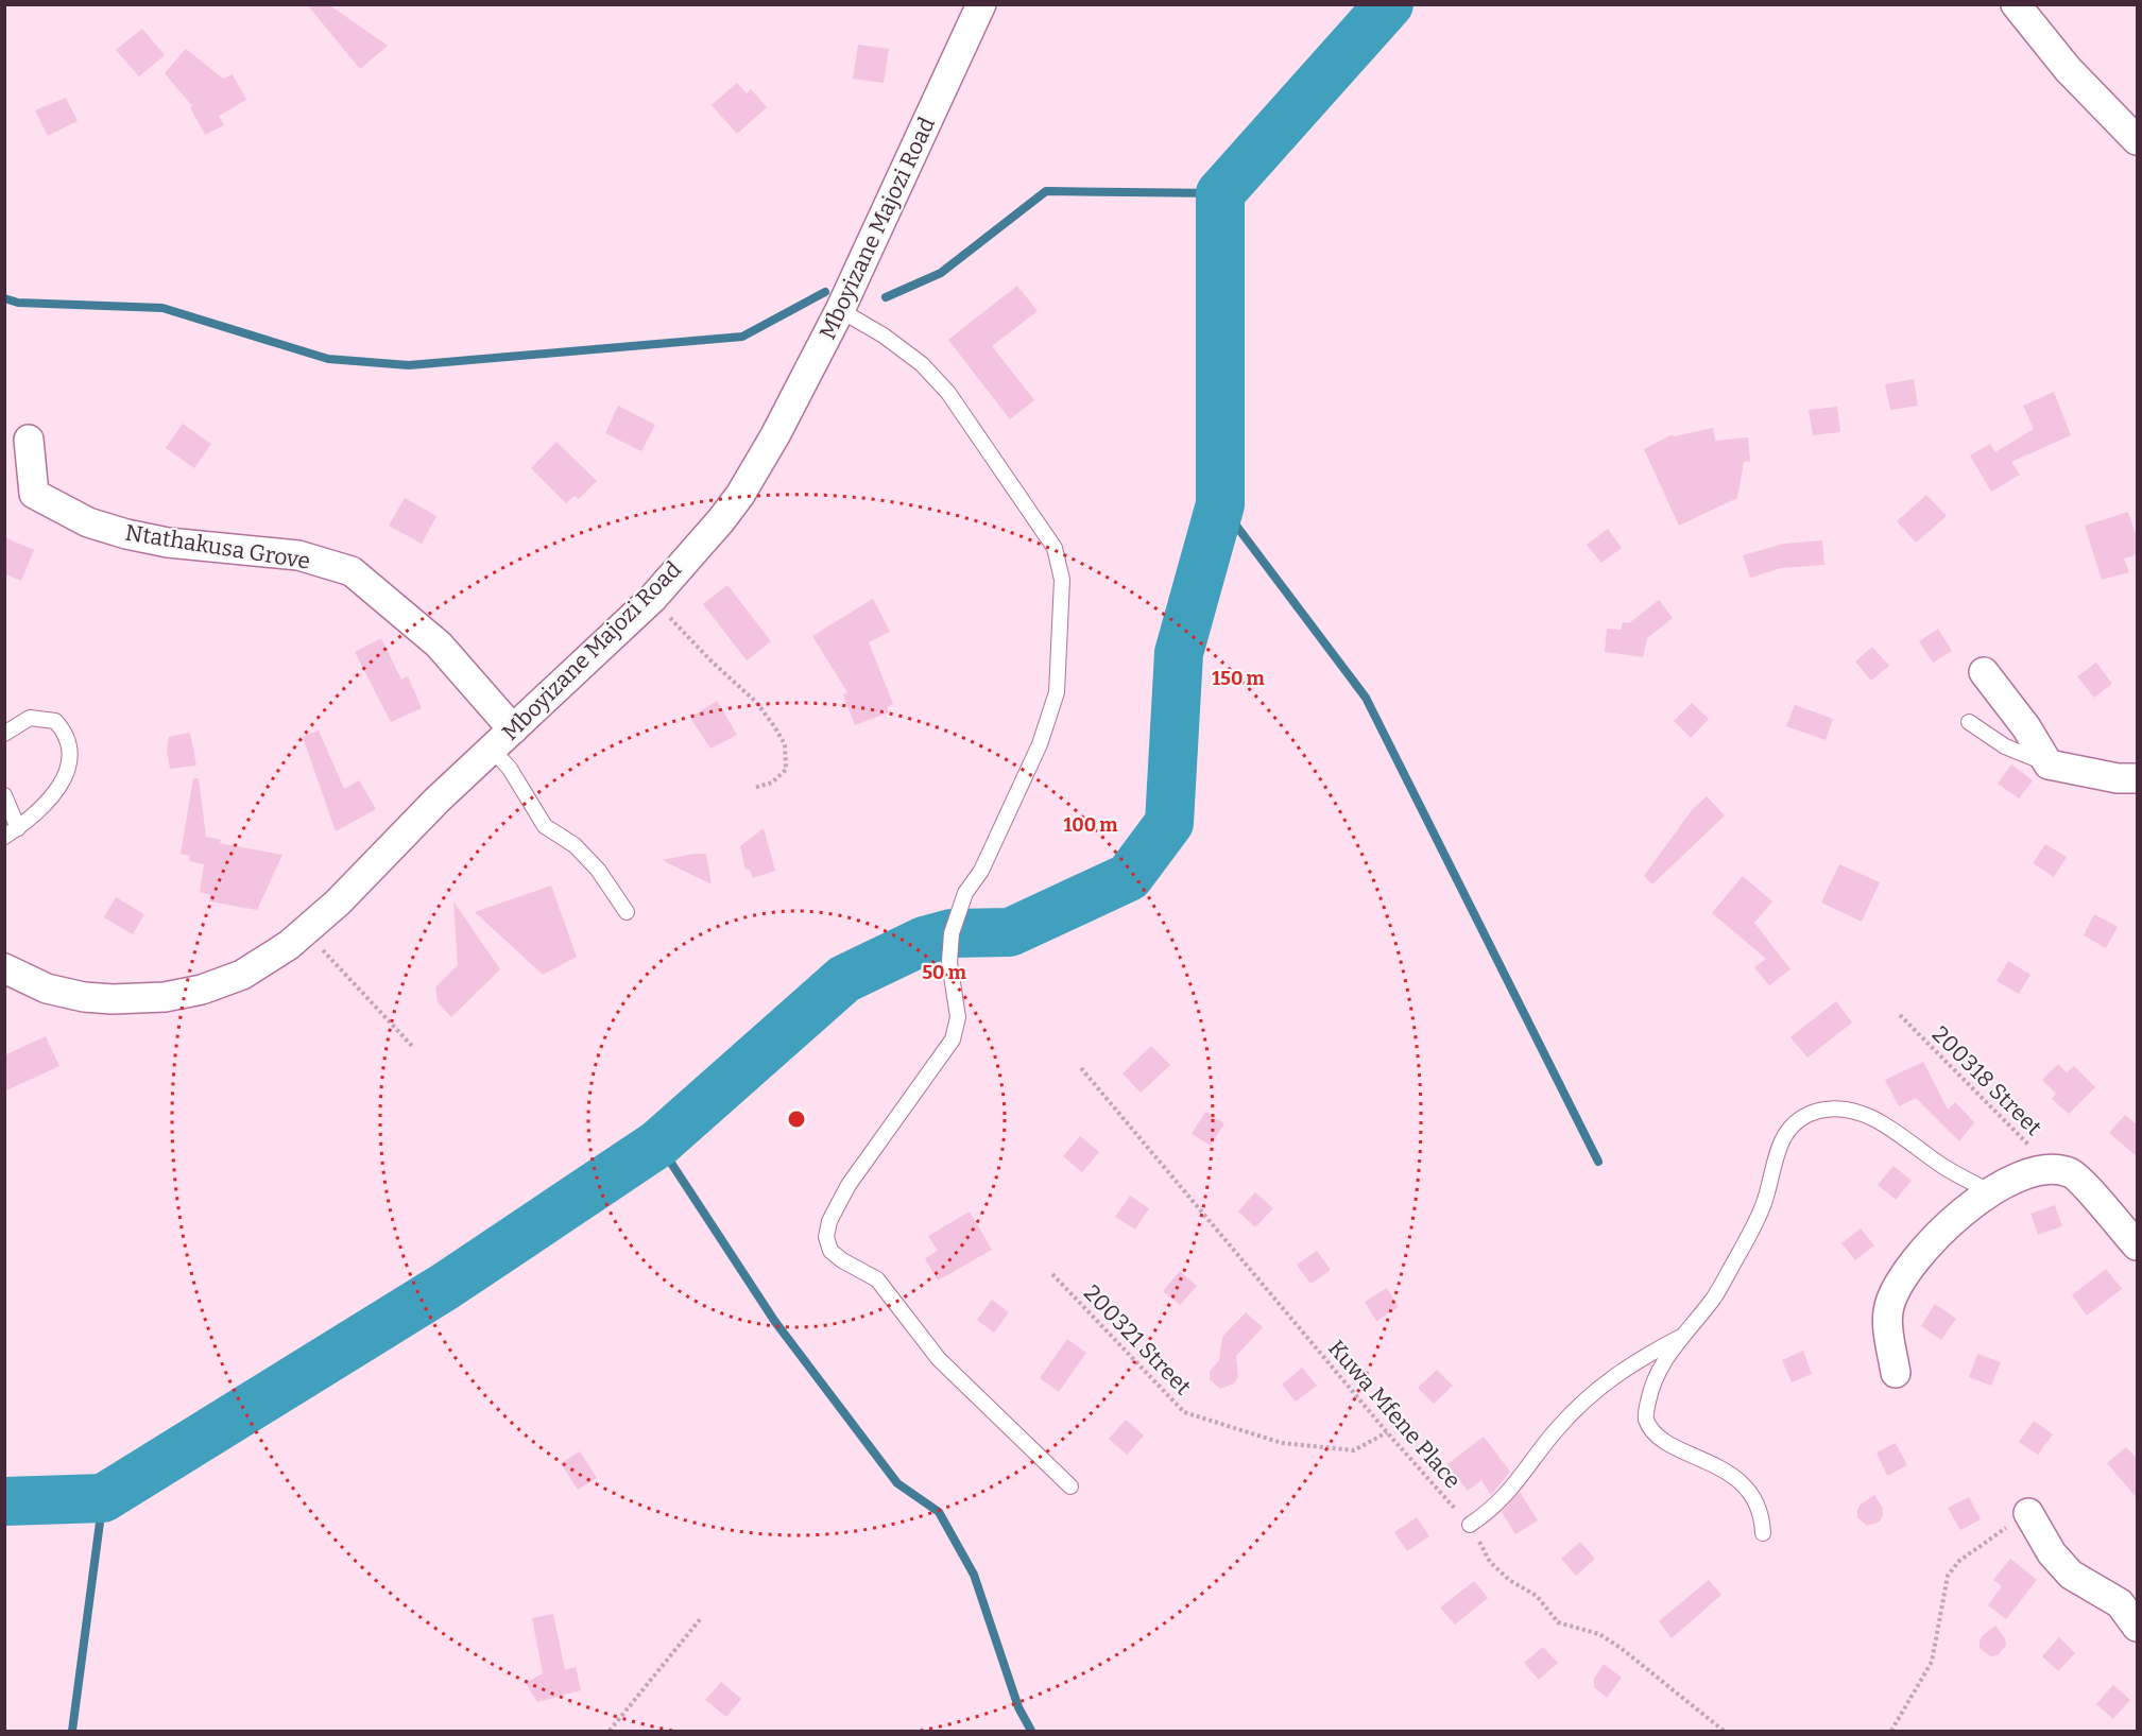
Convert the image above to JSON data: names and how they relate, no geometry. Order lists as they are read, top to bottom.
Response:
{
  "streets": {
    "street": ["Mboyizane Majozi Road", "Ntathakusa Grove"],
    "path": ["200318 Street", "200321 Street", "Kuwa Mfene Place"]
  },
  "crossings": [
    ["Mboyizane Majozi Road", "Ntathakusa Grove"],
    ["200321 Street", "Kuwa Mfene Place"]
  ],
  "rings": ["150 m", "100 m", "50 m"]
}
